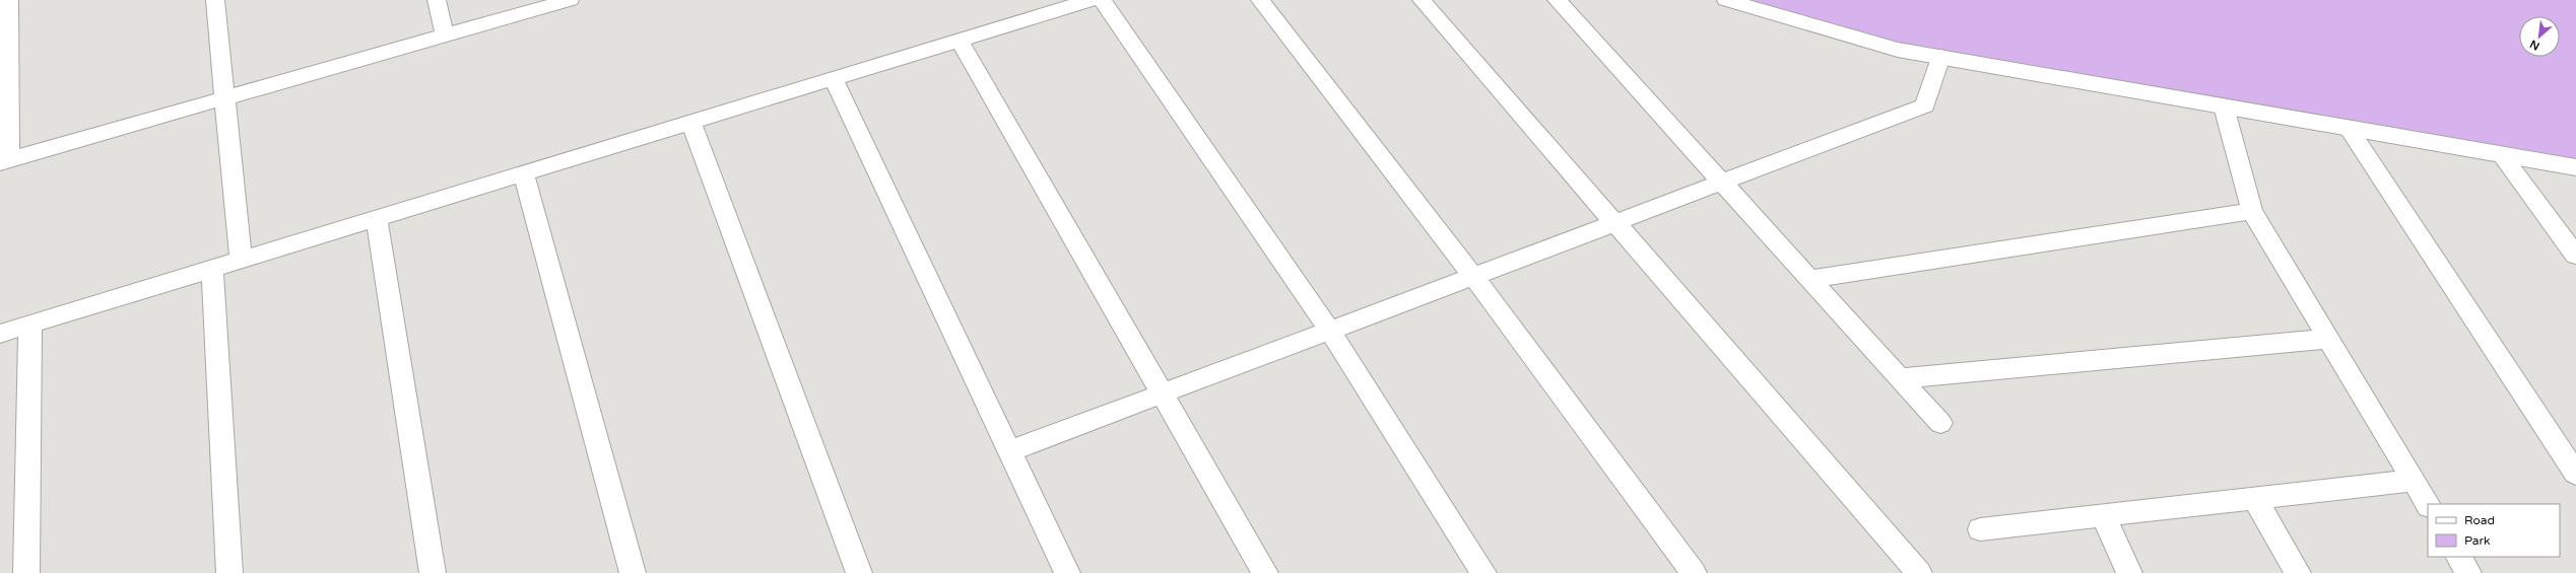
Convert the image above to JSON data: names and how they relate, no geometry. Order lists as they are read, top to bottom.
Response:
{
  "legend": ["Road", "Park"],
  "north": "bottom left"
}
